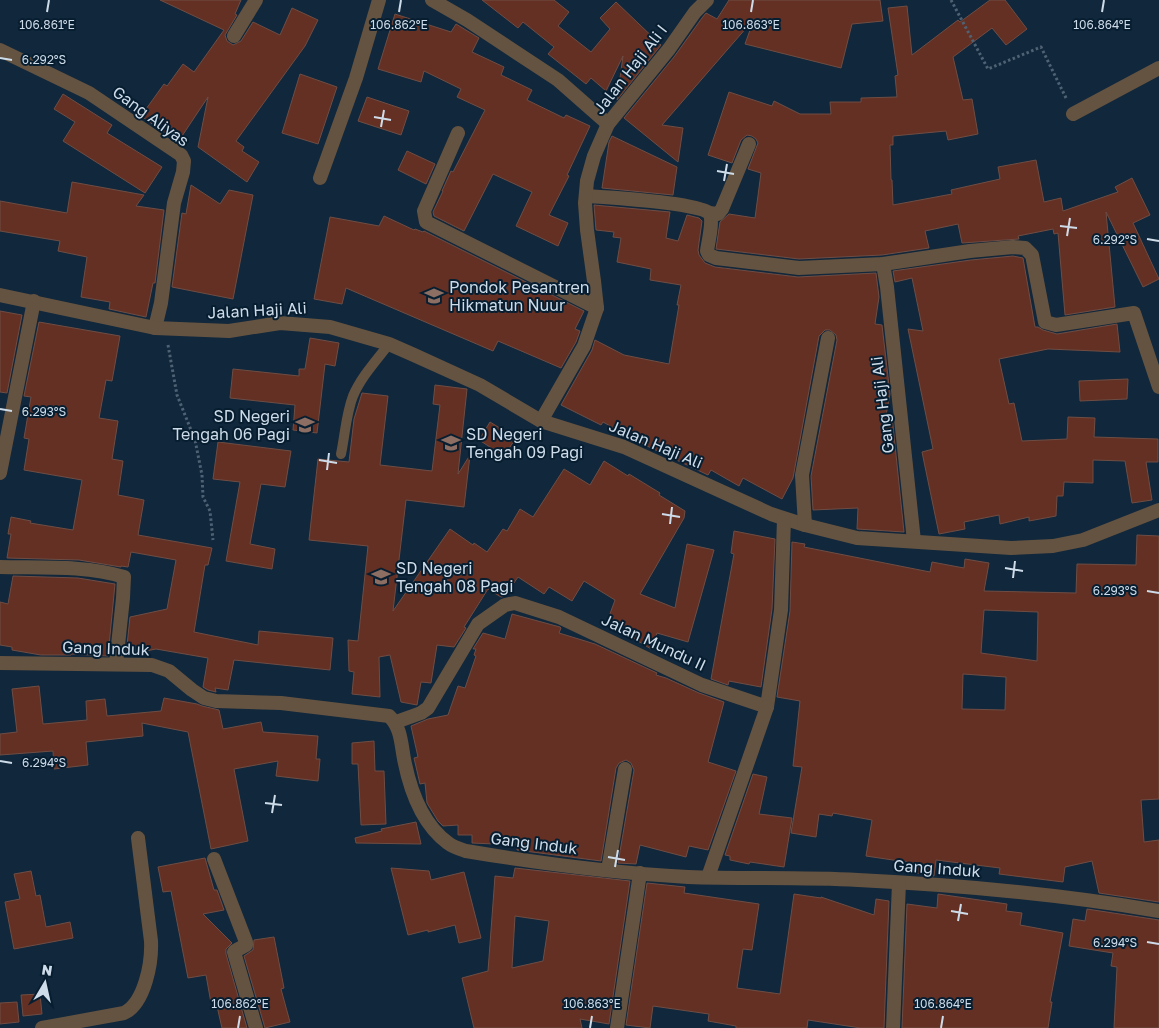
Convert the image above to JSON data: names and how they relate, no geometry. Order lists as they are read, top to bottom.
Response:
{
  "streets": {
    "street": [
      "Jalan Haji Ali I",
      "Gang Aliyas",
      "Jalan Haji Ali",
      "Gang Haji Ali",
      "Jalan Mundu II",
      "Gang Induk"
    ]
  },
  "crossings": [
    ["Jalan Haji Ali I", "Jalan Haji Ali"],
    ["Gang Aliyas", "Jalan Haji Ali"],
    ["Jalan Haji Ali", "Gang Haji Ali"],
    ["Jalan Mundu II", "Gang Induk"]
  ],
  "places": {
    "school or university": [
      "Pondok Pesantren Hikmatun Nuur",
      "SD Negeri Tengah 06 Pagi",
      "SD Negeri Tengah 09 Pagi",
      "SD Negeri Tengah 08 Pagi"
    ]
  },
  "north": "top",
  "coordinates": [
    "106.862°E",
    "106.863°E",
    "106.861°E",
    "106.864°E",
    "6.292°S",
    "6.293°S",
    "6.294°S"
  ]
}
